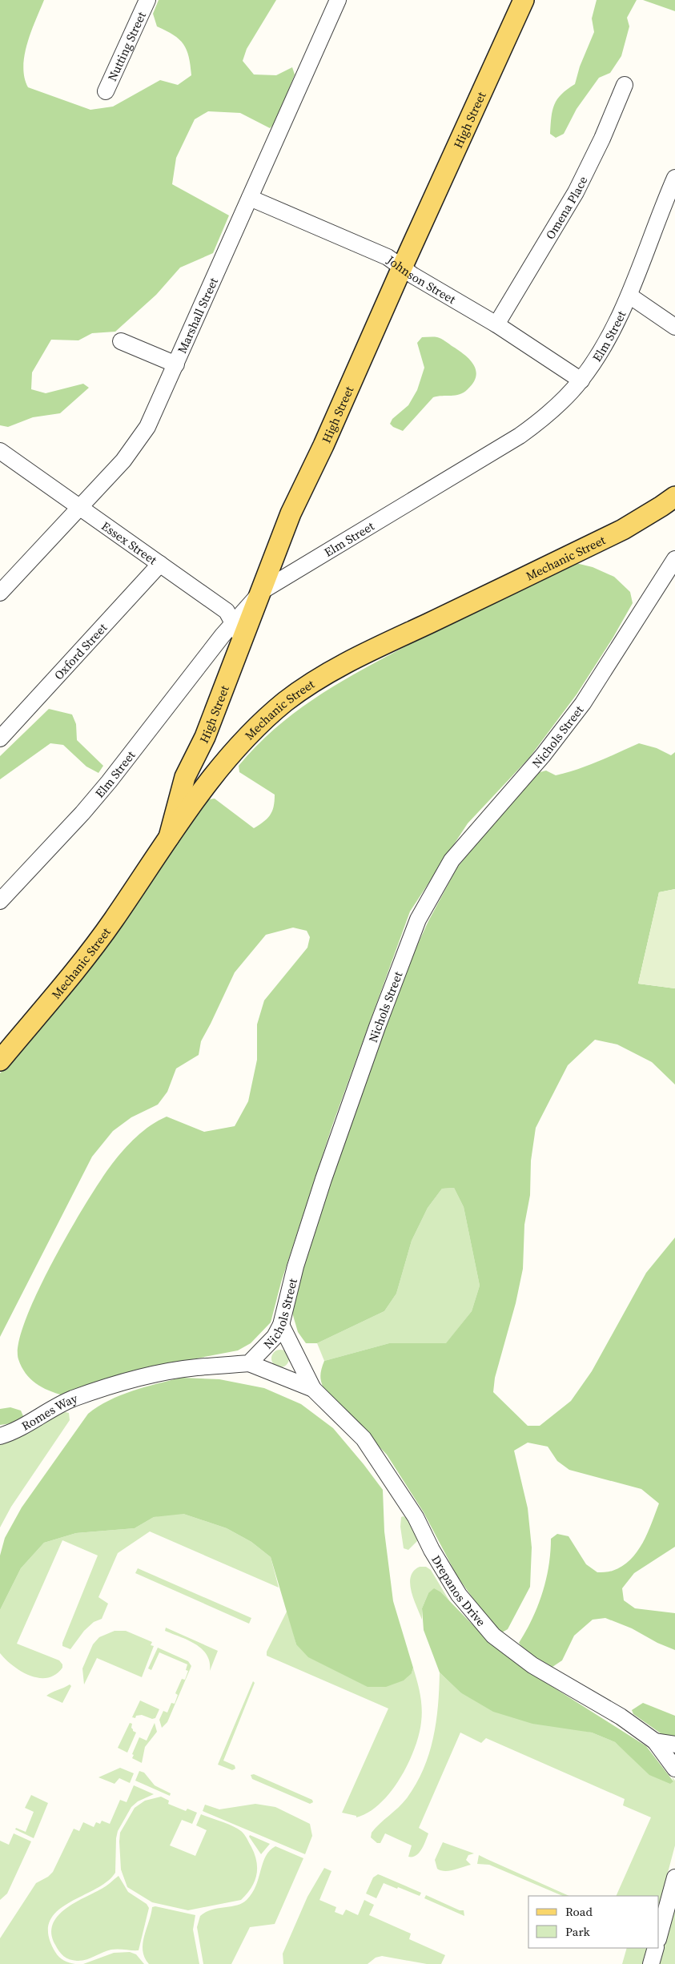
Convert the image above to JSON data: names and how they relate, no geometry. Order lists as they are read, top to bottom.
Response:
{
  "streets": {
    "main road": ["High Street", "Mechanic Street"],
    "street": [
      "Nutting Street",
      "Omena Place",
      "Johnson Street",
      "Marshall Street",
      "Elm Street",
      "Essex Street",
      "Oxford Street",
      "Nichols Street",
      "Romes Way",
      "Drepanos Drive"
    ]
  },
  "crossings": [
    ["High Street", "Johnson Street"],
    ["High Street", "Elm Street"],
    ["High Street", "Mechanic Street"],
    ["Omena Place", "Johnson Street"],
    ["Johnson Street", "Marshall Street"],
    ["Johnson Street", "Elm Street"],
    ["Marshall Street", "Essex Street"],
    ["Elm Street", "Essex Street"],
    ["Essex Street", "Oxford Street"],
    ["Nichols Street", "Romes Way"],
    ["Nichols Street", "Drepanos Drive"],
    ["Romes Way", "Drepanos Drive"]
  ],
  "legend": ["Road", "Park"]
}
